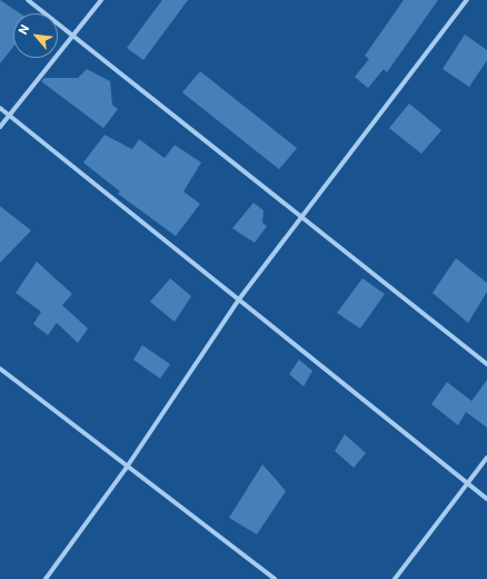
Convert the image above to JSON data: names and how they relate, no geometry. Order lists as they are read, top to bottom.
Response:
{
  "north": "top left"
}
